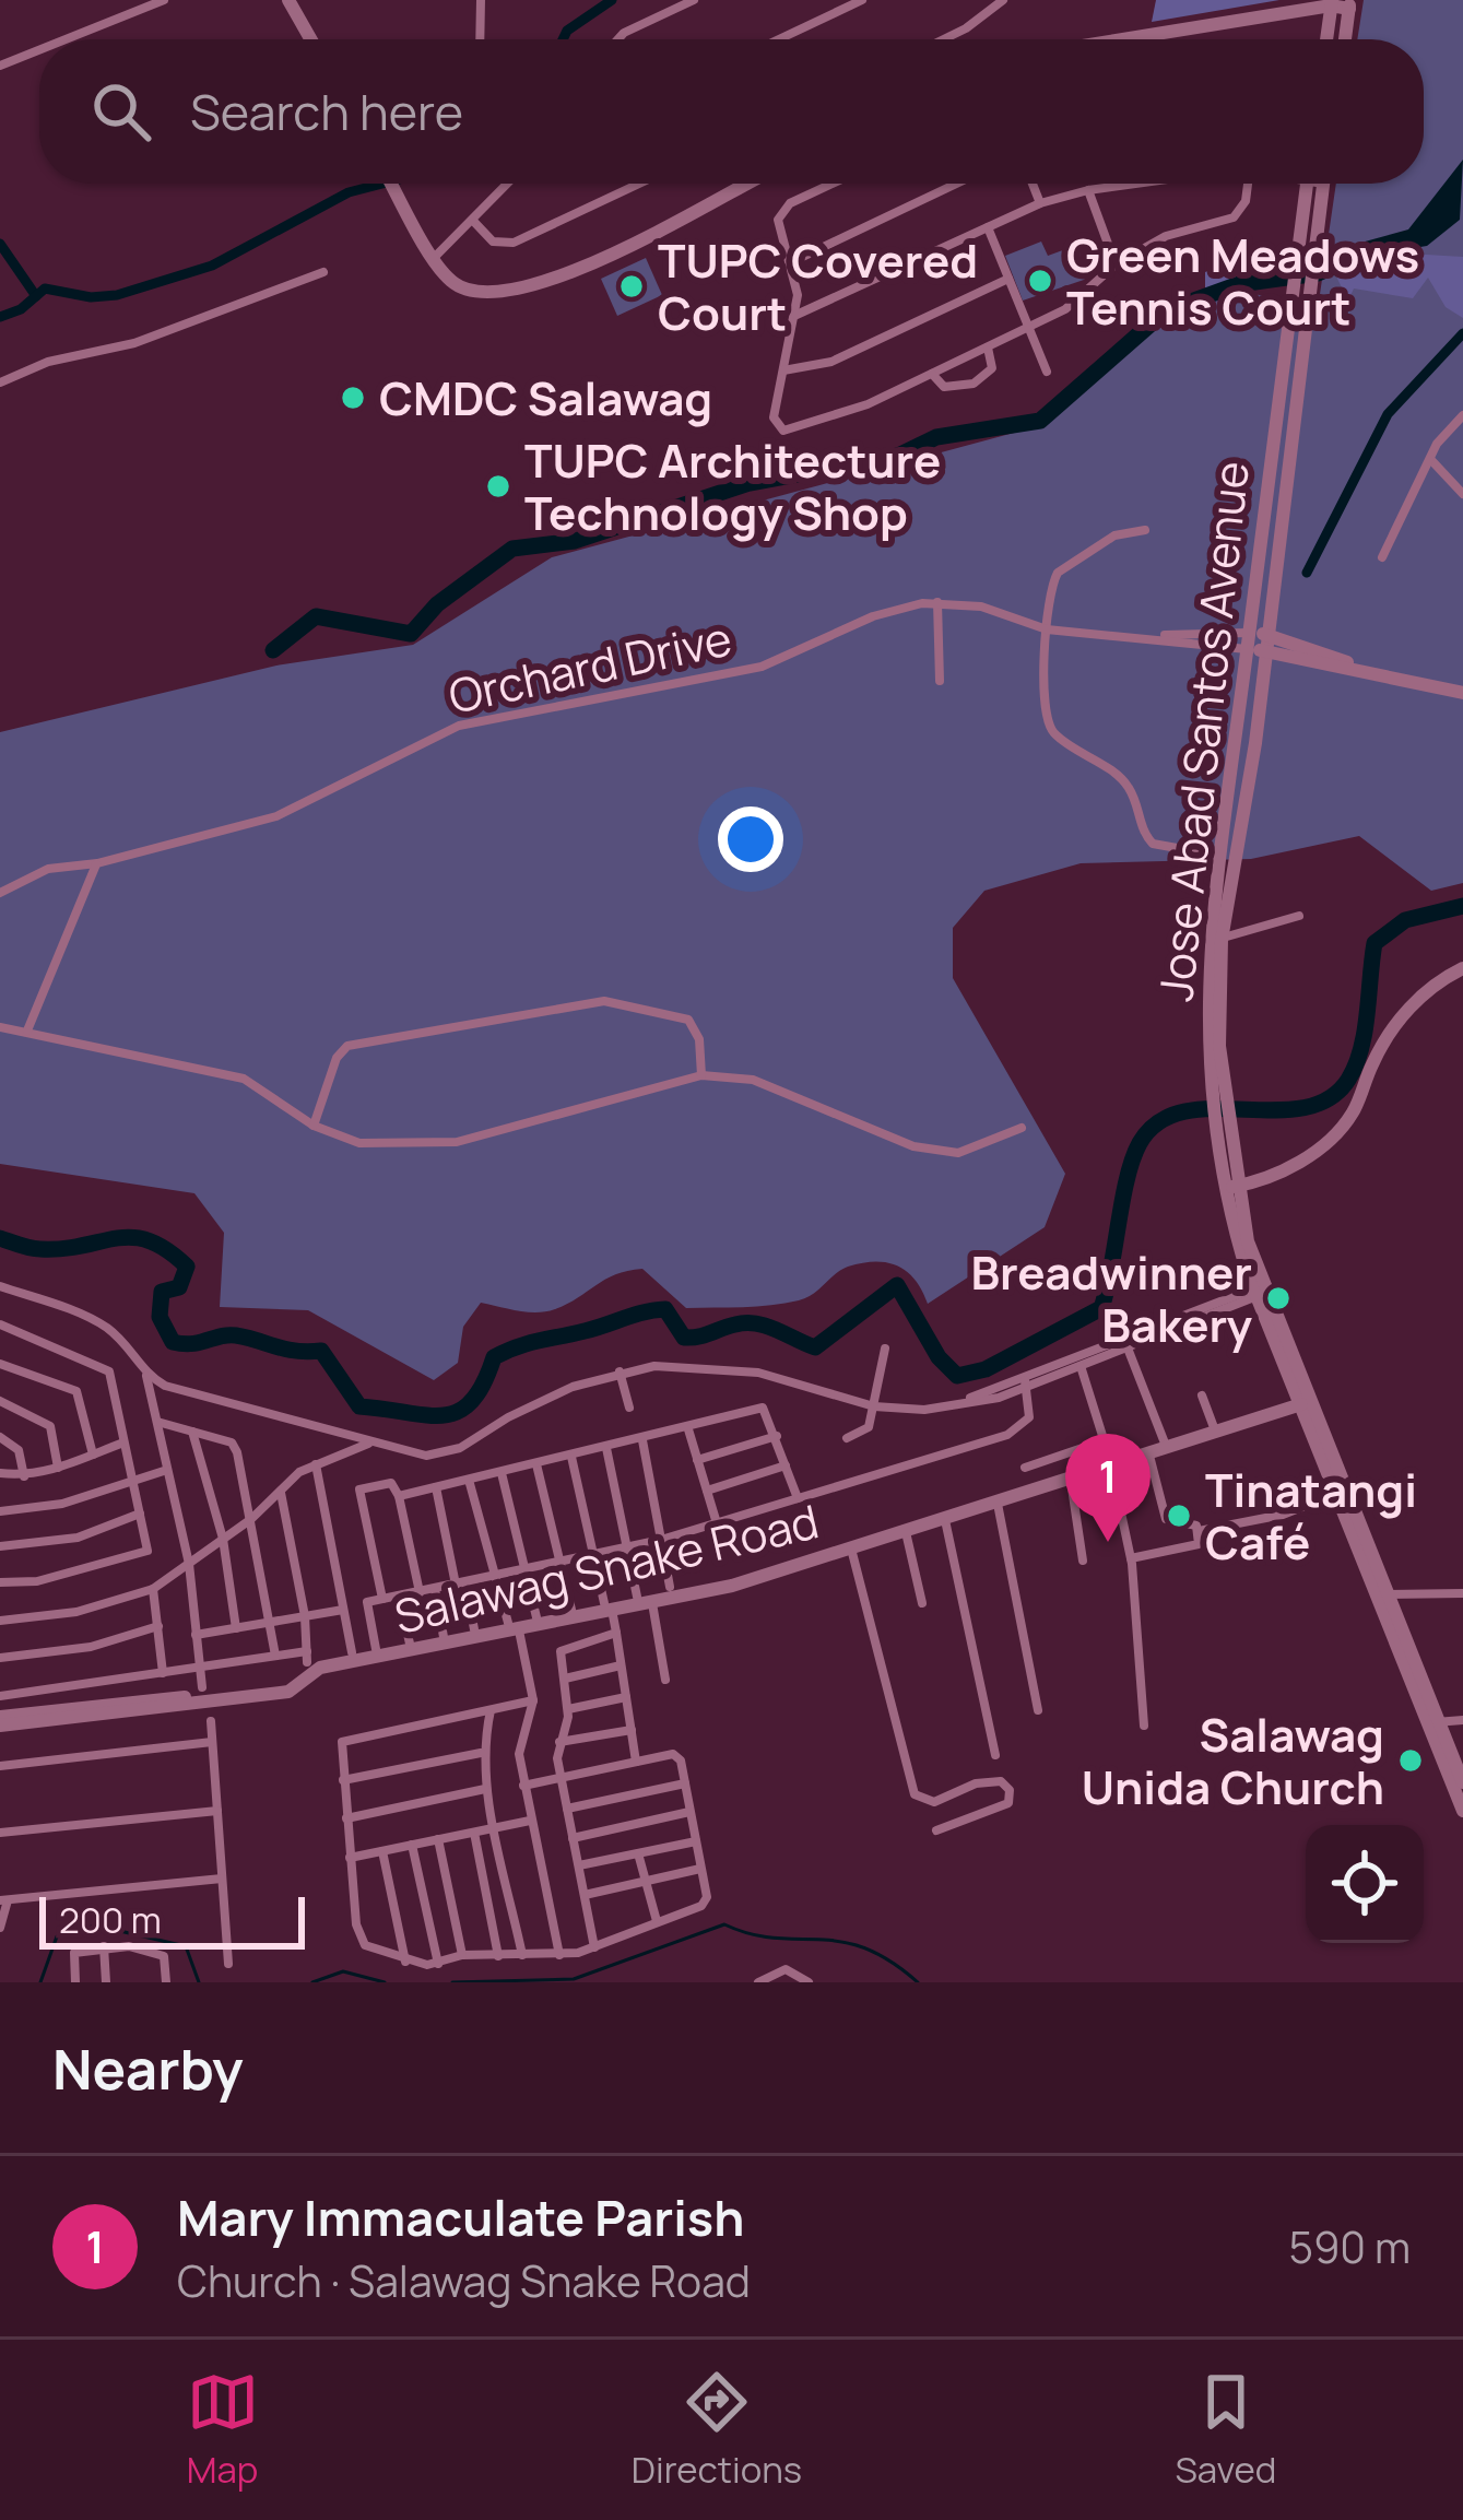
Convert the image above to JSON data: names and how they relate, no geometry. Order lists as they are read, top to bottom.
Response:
{
  "streets": {
    "main road": ["Orchard Drive", "Jose Abad Santos Avenue", "Salawag Snake Road"]
  },
  "crossings": [
    ["Orchard Drive", "Jose Abad Santos Avenue"],
    ["Jose Abad Santos Avenue", "Salawag Snake Road"]
  ],
  "places": [
    "Green Meadows Tennis Court",
    "TUPC Covered Court",
    "CMDC Salawag",
    "TUPC Architecture Technology Shop",
    "Breadwinner Bakery",
    "Tinatangi Café",
    "Salawag Unida Church"
  ],
  "scale_bar": "200 m",
  "page": {
    "search": "Search here",
    "pins": "1",
    "scale": "200 m",
    "heading": "Nearby",
    "list": [
      {
        "mark": "1",
        "name": "Mary Immaculate Parish",
        "note": "Church · Salawag Snake Road",
        "value": "590 m"
      }
    ],
    "nav": ["Map", "Directions", "Saved"]
  }
}
